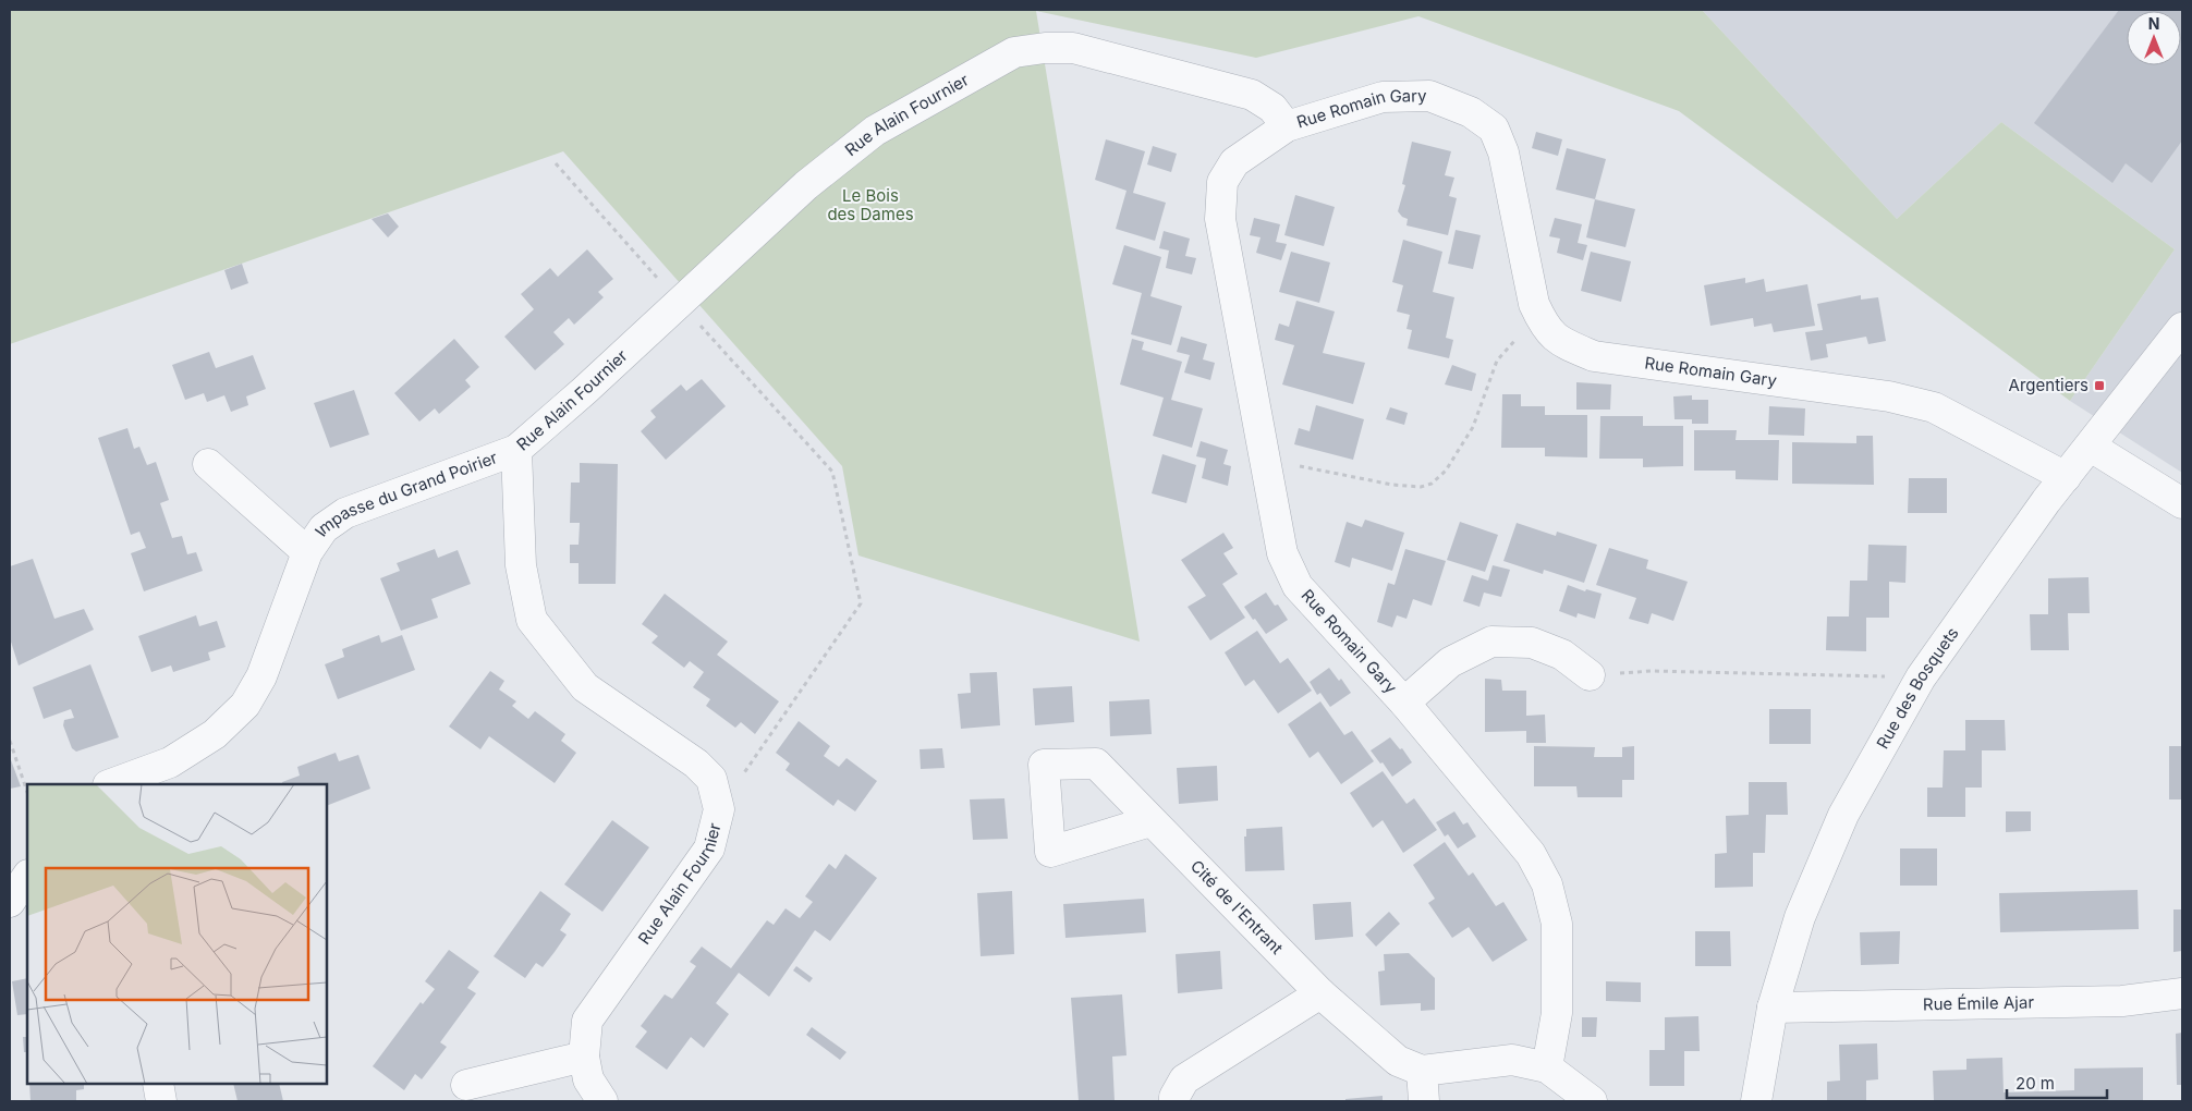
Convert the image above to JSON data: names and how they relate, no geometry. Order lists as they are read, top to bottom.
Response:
{
  "streets": {
    "street": [
      "Rue Romain Gary",
      "Rue Alain Fournier",
      "Impasse du Grand Poirier",
      "Rue des Bosquets",
      "Cité de l'Entrant",
      "Rue Émile Ajar"
    ]
  },
  "crossings": [
    ["Rue Romain Gary", "Rue Alain Fournier"],
    ["Rue Romain Gary", "Rue des Bosquets"],
    ["Rue Alain Fournier", "Impasse du Grand Poirier"],
    ["Rue des Bosquets", "Rue Émile Ajar"]
  ],
  "parks": ["Le Bois des Dames"],
  "places": {
    "transit": ["Argentiers"]
  },
  "scale_bar": "20 m",
  "north": "top"
}
